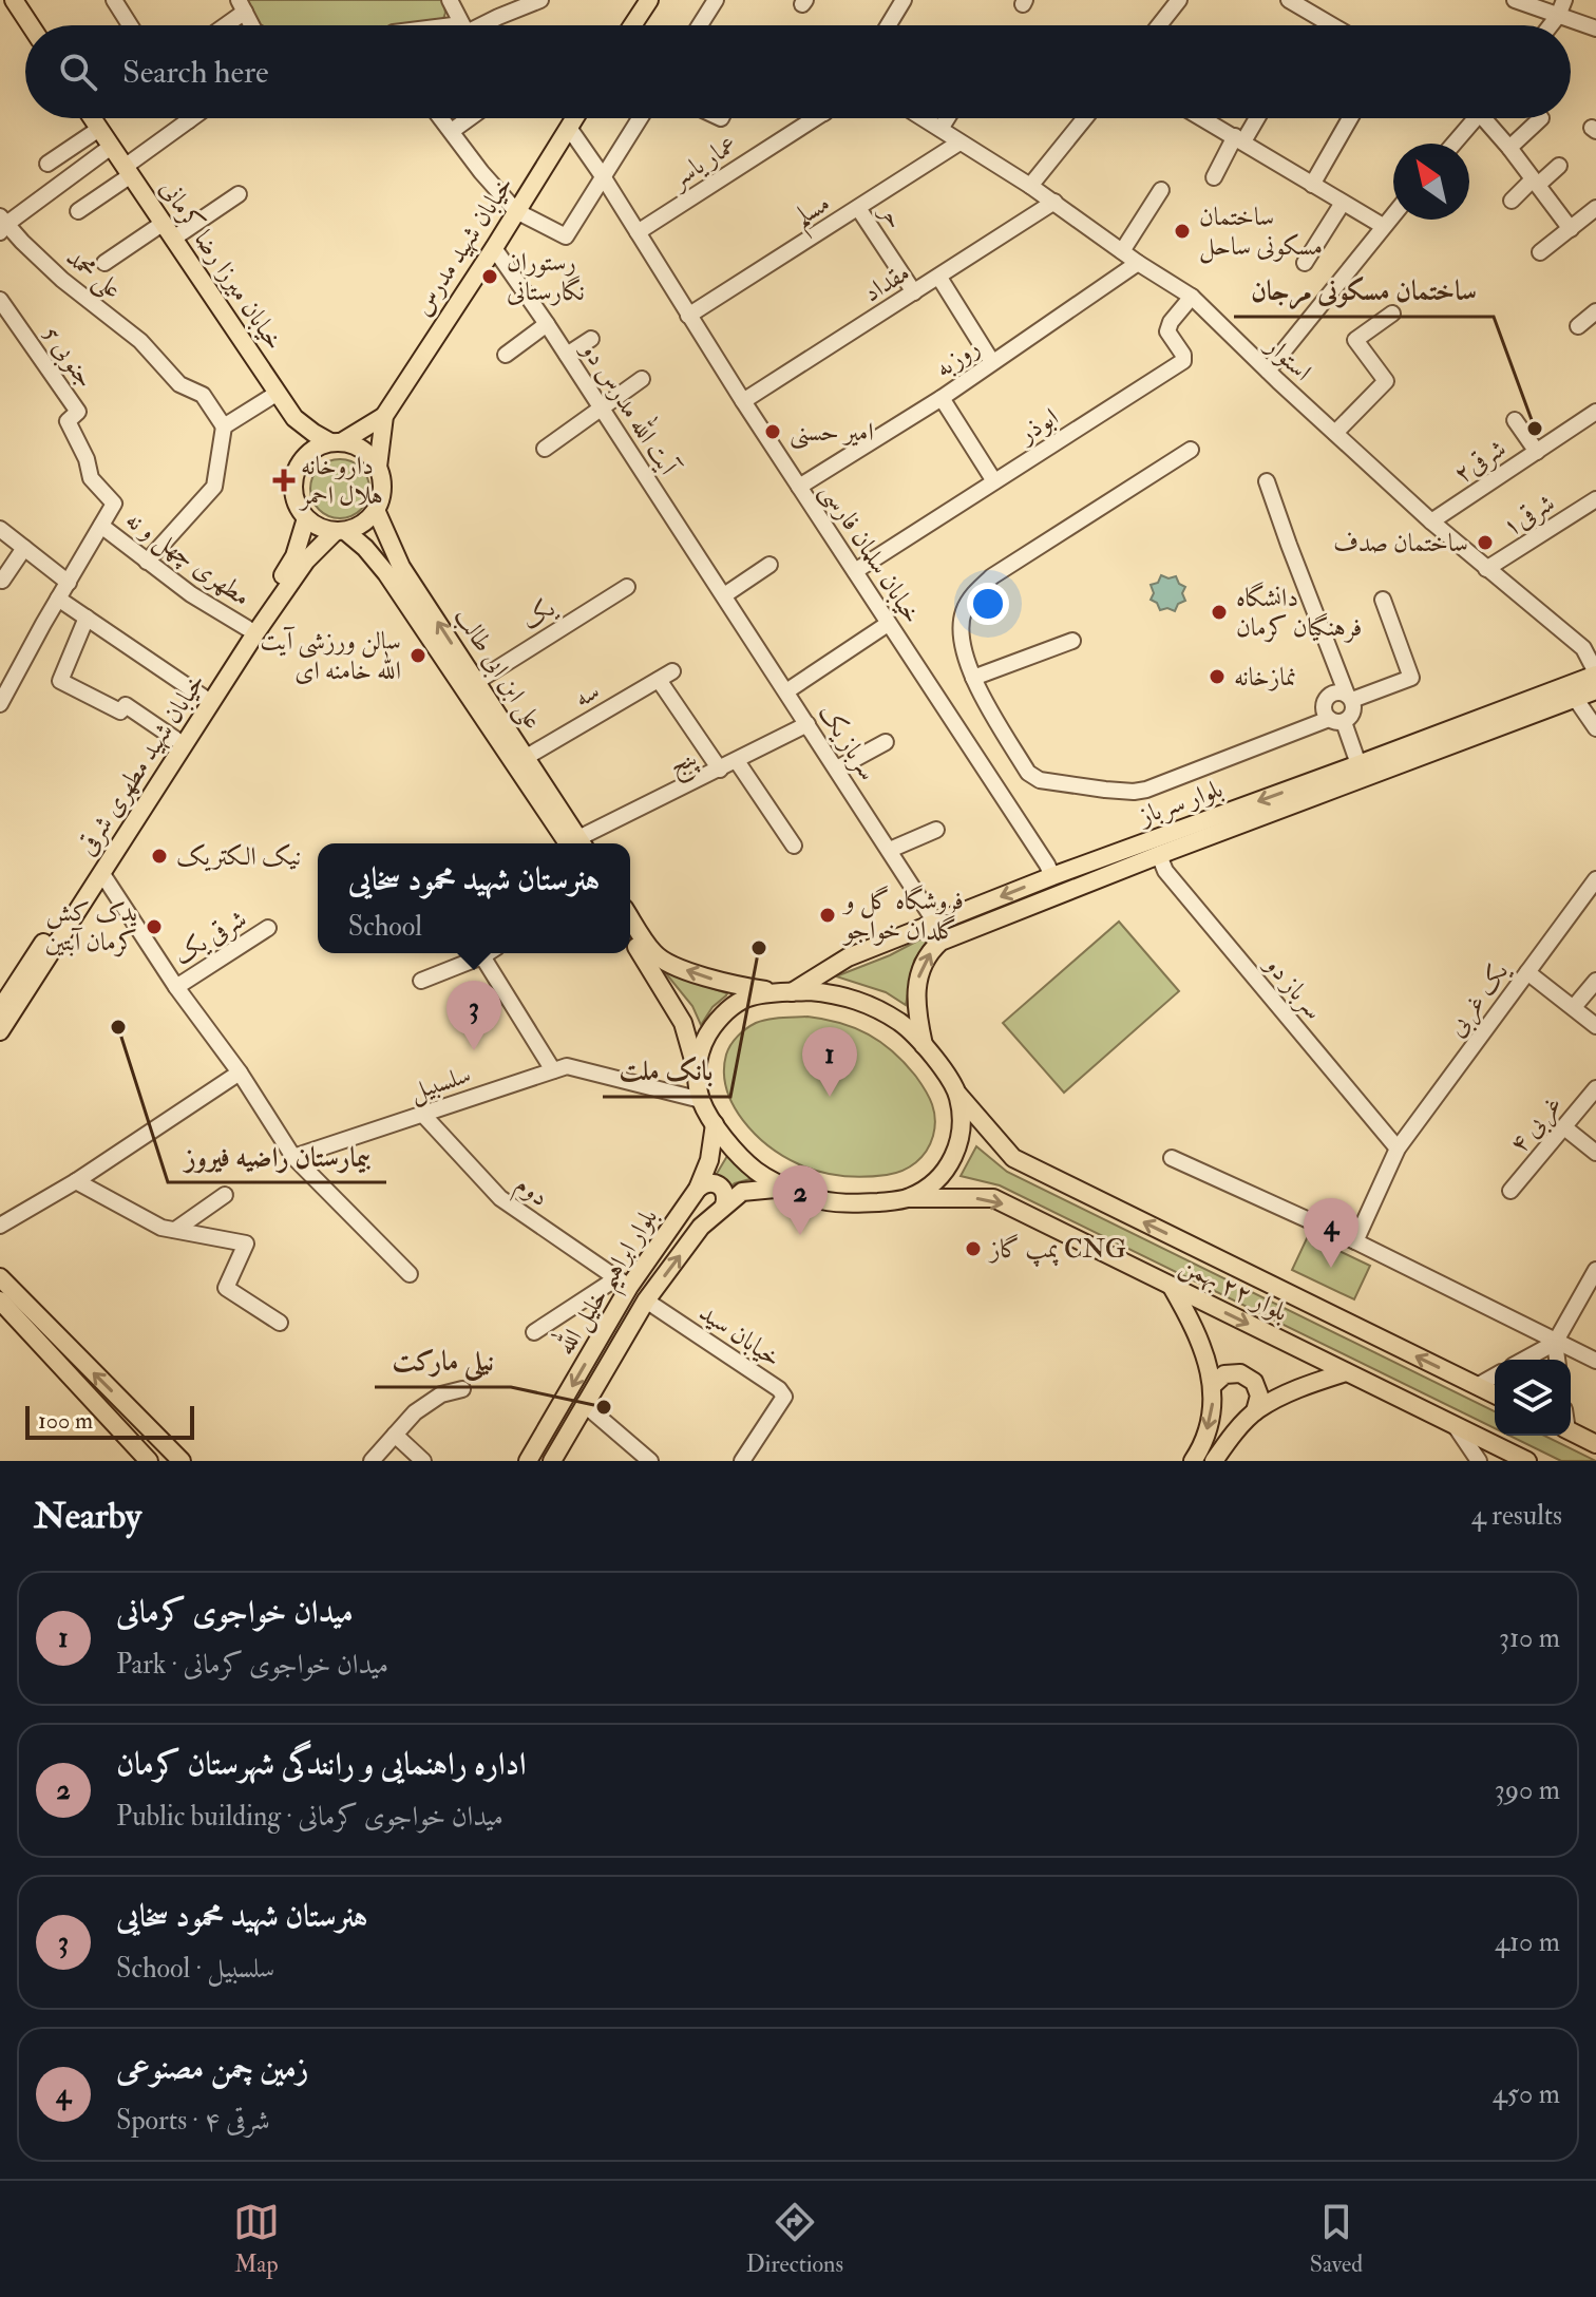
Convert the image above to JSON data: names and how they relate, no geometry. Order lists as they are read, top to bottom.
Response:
{
  "streets": {
    "main road": [
      "خیابان شهید مدرس",
      "خیابان میرزا رضا کرمانی",
      "علی ابن ابی طالب",
      "خیابان شهید مطهری شرقی",
      "بلوار سرباز",
      "بلوار ابراهیم خلیل الله",
      "بلوار ۲۲ بهمن"
    ],
    "street": [
      "عمار یاسر",
      "مسلم",
      "حر",
      "علی محمد",
      "مقداد",
      "جنوبی 5",
      "روزبه",
      "استوار",
      "آیت الله مدرس دو",
      "ابوذر",
      "شرقی۲",
      "شرقی۱",
      "خیابان سلمان فارسی",
      "مطهری چهل و نه",
      "یک",
      "سه",
      "سرباز یک",
      "پنج",
      "شرقی یک",
      "سرباز دو",
      "یک غربی",
      "سلسبیل",
      "غربی ۴",
      "دوم",
      "خیابان سید"
    ]
  },
  "crossings": [
    ["عمار یاسر", "خیابان سلمان فارسی"],
    ["مسلم", "حر"],
    ["مسلم", "استوار"],
    ["مسلم", "خیابان سلمان فارسی"],
    ["حر", "مقداد"],
    ["خیابان شهید مدرس", "خیابان میرزا رضا کرمانی"],
    ["خیابان شهید مدرس", "آیت الله مدرس دو"],
    ["خیابان شهید مدرس", "خیابان سلمان فارسی"],
    ["خیابان شهید مدرس", "علی ابن ابی طالب"],
    ["خیابان شهید مدرس", "خیابان شهید مطهری شرقی"],
    ["خیابان میرزا رضا کرمانی", "علی ابن ابی طالب"],
    ["خیابان میرزا رضا کرمانی", "خیابان شهید مطهری شرقی"],
    ["مقداد", "استوار"],
    ["مقداد", "خیابان سلمان فارسی"],
    ["جنوبی 5", "مطهری چهل و نه"],
    ["روزبه", "استوار"],
    ["روزبه", "خیابان سلمان فارسی"],
    ["استوار", "ابوذر"],
    ["استوار", "شرقی۲"],
    ["استوار", "شرقی۱"],
    ["استوار", "بلوار سرباز"],
    ["آیت الله مدرس دو", "سرباز یک"],
    ["ابوذر", "خیابان سلمان فارسی"],
    ["خیابان سلمان فارسی", "بلوار سرباز"],
    ["مطهری چهل و نه", "خیابان شهید مطهری شرقی"],
    ["یک", "علی ابن ابی طالب"],
    ["علی ابن ابی طالب", "سه"],
    ["علی ابن ابی طالب", "خیابان شهید مطهری شرقی"],
    ["سه", "پنج"],
    ["سرباز یک", "پنج"],
    ["بلوار سرباز", "سرباز دو"],
    ["بلوار سرباز", "سلسبیل"],
    ["بلوار سرباز", "بلوار ابراهیم خلیل الله"],
    ["بلوار سرباز", "بلوار ۲۲ بهمن"],
    ["سرباز دو", "یک غربی"],
    ["سلسبیل", "دوم"],
    ["سلسبیل", "بلوار ابراهیم خلیل الله"],
    ["سلسبیل", "بلوار ۲۲ بهمن"],
    ["دوم", "بلوار ابراهیم خلیل الله"],
    ["بلوار ابراهیم خلیل الله", "بلوار ۲۲ بهمن"],
    ["بلوار ابراهیم خلیل الله", "خیابان سید"]
  ],
  "places": {
    "other": [
      "ساختمان مسکونی ساحل",
      "رستوران نگارستانی",
      "ساختمان مسکونی مرجان",
      "امیر حسنی",
      "ساختمان صدف",
      "دانشگاه فرهنگیان کرمان",
      "سالن ورزشى آیت الله خامنه اى",
      "نمازخانه",
      "نیک الکتریک",
      "فروشگاه گل و گلدان خواجو",
      "یدک کش کرمان آبتین",
      "بانک ملت",
      "بیمارستان راضیه فیروز",
      "پمپ گاز CNG",
      "نیلی مارکت"
    ],
    "health": ["داروخانه هلال احمر"]
  },
  "scale_bar": "100 m",
  "north": "top left",
  "page": {
    "search": "Search here",
    "popup": ["هنرستان شهید محمود سخایی", "School"],
    "pins": [
      "3",
      "1",
      "2",
      "4"
    ],
    "scale": "100 m",
    "heading": ["Nearby", "4 results"],
    "list": [
      {
        "mark": "1",
        "name": "میدان خواجوی کرمانی",
        "note": "Park · میدان خواجوی کرمانی",
        "value": "310 m"
      },
      {
        "mark": "2",
        "name": "اداره راهنمایی و رانندگی شهرستان کرمان",
        "note": "Public building · میدان خواجوی کرمانی",
        "value": "390 m"
      },
      {
        "mark": "3",
        "name": "هنرستان شهید محمود سخایی",
        "note": "School · سلسبیل",
        "value": "410 m"
      },
      {
        "mark": "4",
        "name": "زمین چمن مصنوعی",
        "note": "Sports · شرقی ۴",
        "value": "450 m"
      }
    ],
    "nav": ["Map", "Directions", "Saved"]
  }
}
